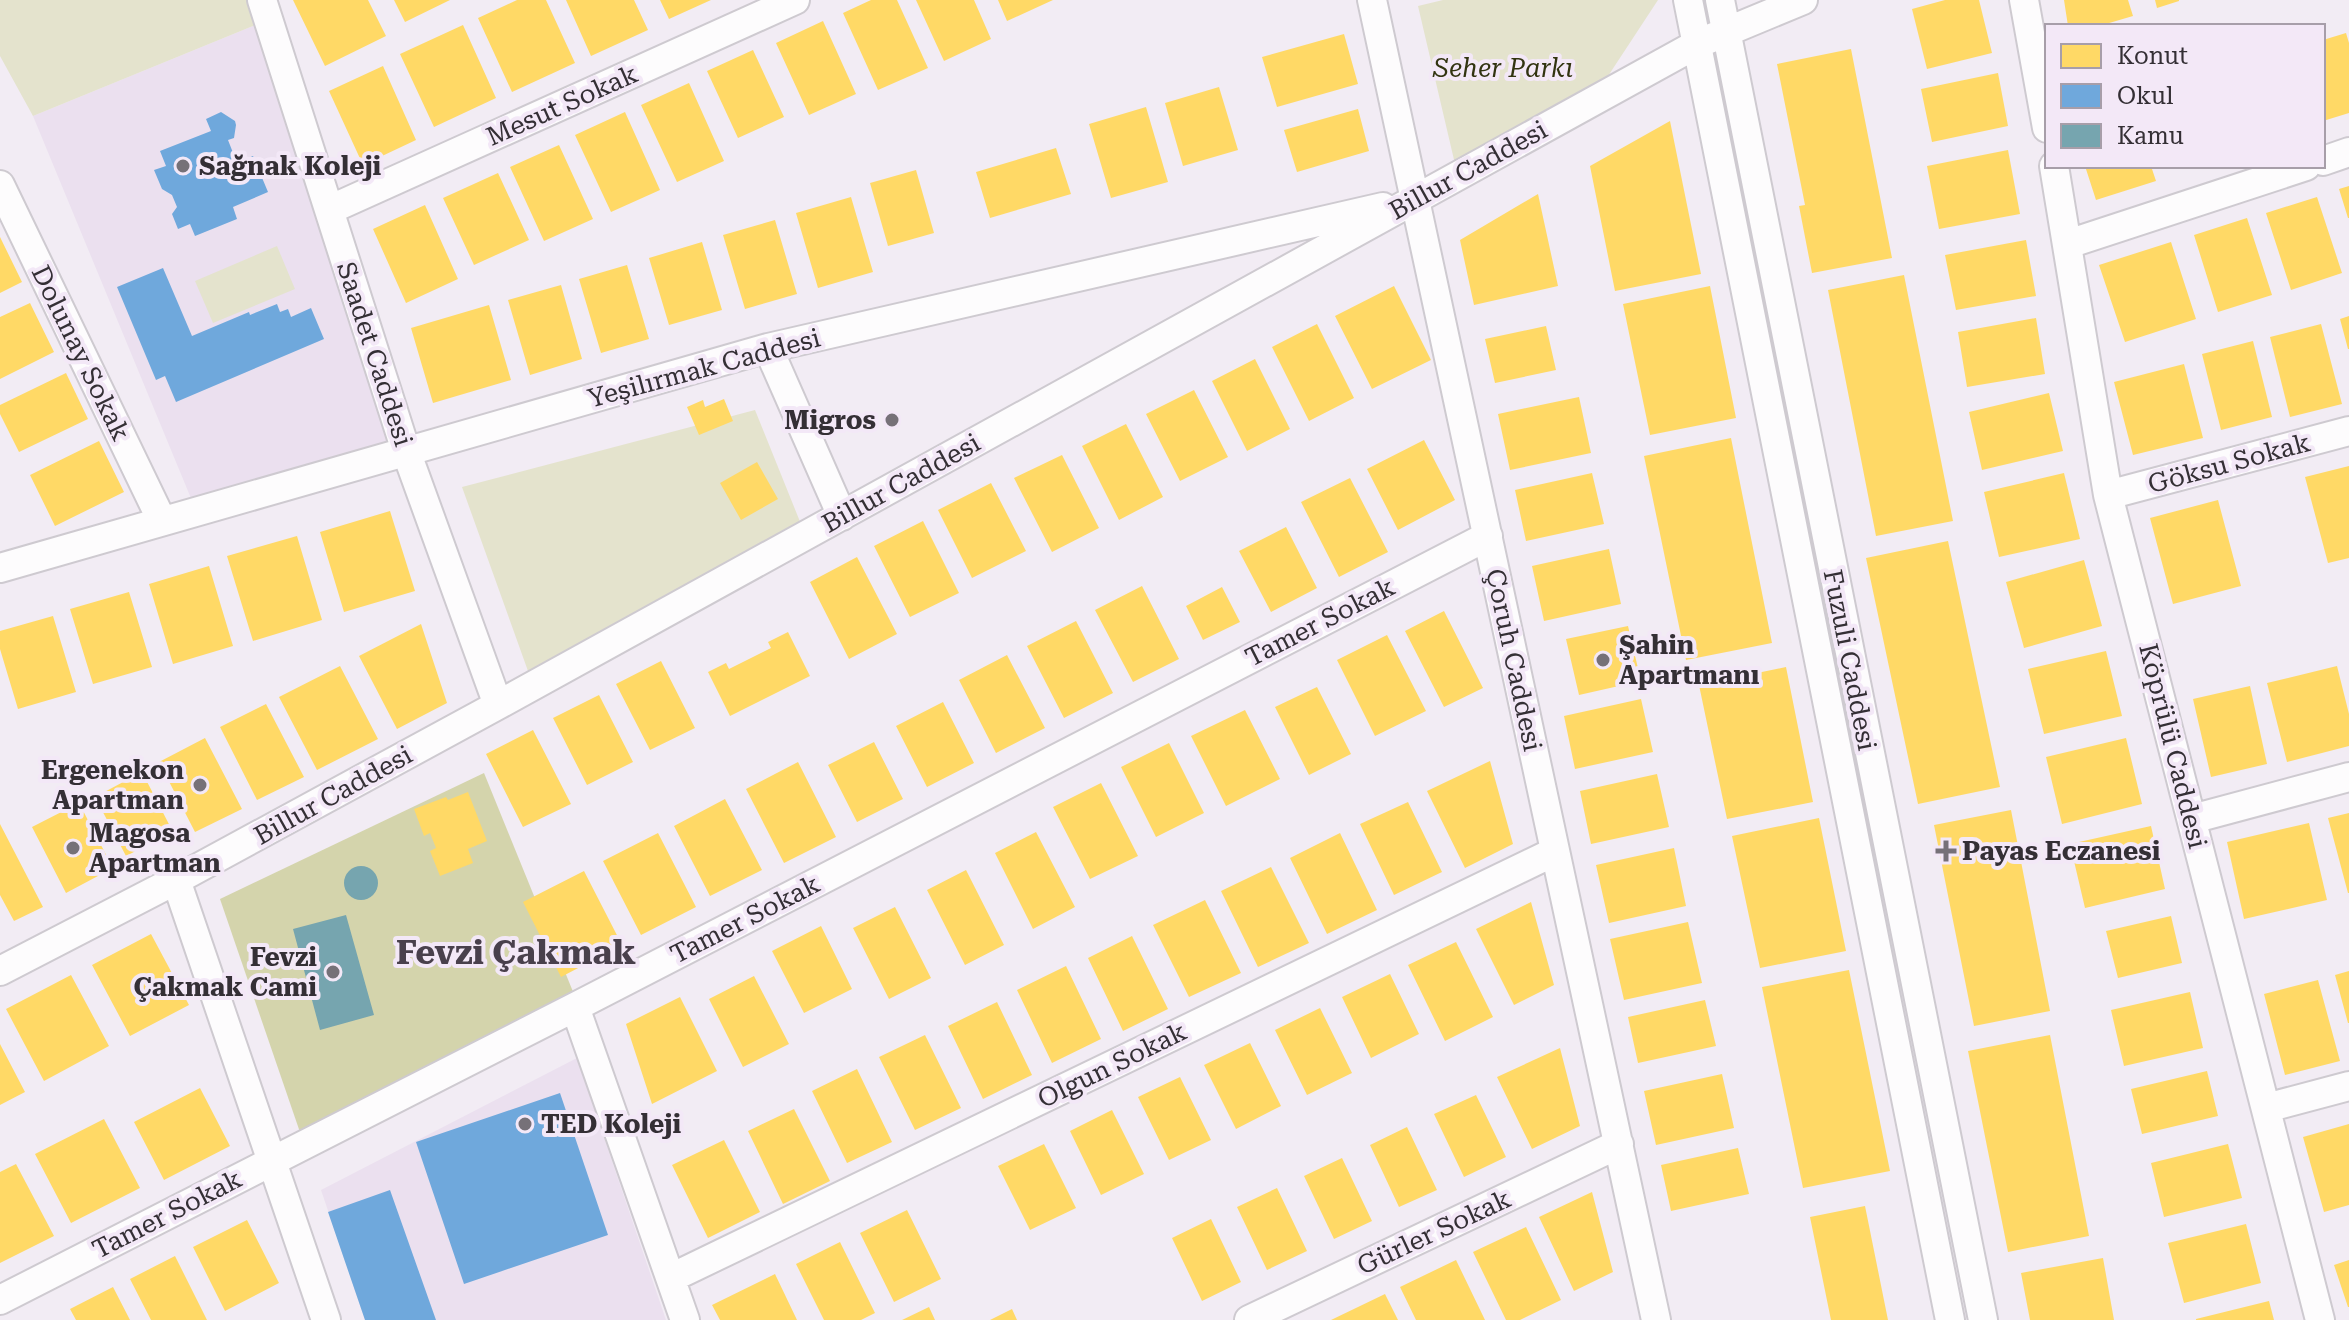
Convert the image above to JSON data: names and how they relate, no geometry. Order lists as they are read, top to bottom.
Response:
{
  "streets": {
    "street": [
      "Mesut Sokak",
      "Billur Caddesi",
      "Dolunay Sokak",
      "Saadet Caddesi",
      "Yeşilırmak Caddesi",
      "Göksu Sokak",
      "Tamer Sokak",
      "Çoruh Caddesi",
      "Fuzuli Caddesi",
      "Köprülü Caddesi",
      "Olgun Sokak",
      "Gürler Sokak"
    ]
  },
  "crossings": [
    ["Mesut Sokak", "Saadet Caddesi"],
    ["Billur Caddesi", "Saadet Caddesi"],
    ["Billur Caddesi", "Yeşilırmak Caddesi"],
    ["Billur Caddesi", "Çoruh Caddesi"],
    ["Billur Caddesi", "Fuzuli Caddesi"],
    ["Dolunay Sokak", "Yeşilırmak Caddesi"],
    ["Saadet Caddesi", "Yeşilırmak Caddesi"],
    ["Yeşilırmak Caddesi", "Çoruh Caddesi"],
    ["Göksu Sokak", "Köprülü Caddesi"],
    ["Tamer Sokak", "Çoruh Caddesi"],
    ["Çoruh Caddesi", "Olgun Sokak"],
    ["Çoruh Caddesi", "Gürler Sokak"]
  ],
  "districts": ["Fevzi Çakmak"],
  "parks": ["Seher Parkı"],
  "places": {
    "other": [
      "Sağnak Koleji",
      "Migros",
      "Şahin Apartmanı",
      "Ergenekon Apartman",
      "Magosa Apartman",
      "Fevzi Çakmak Cami",
      "TED Koleji"
    ],
    "health": ["Payas Eczanesi"]
  },
  "legend": ["Konut", "Okul", "Kamu"]
}
